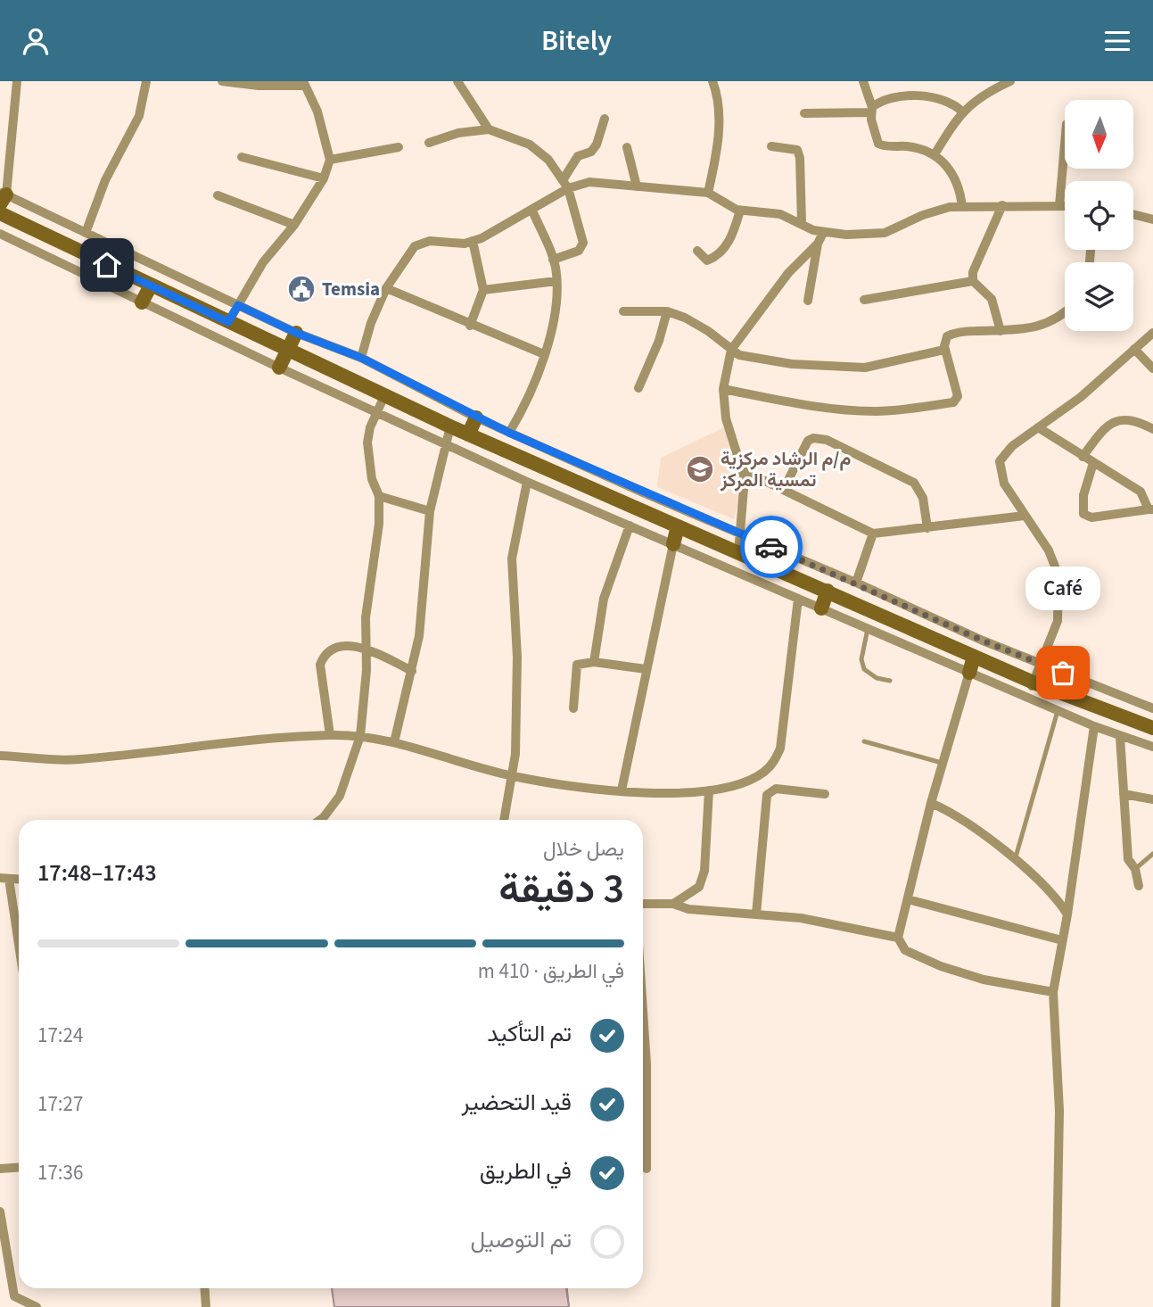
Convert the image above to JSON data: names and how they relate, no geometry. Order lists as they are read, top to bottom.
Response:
{
  "places": {
    "public building": ["Temsia"],
    "school or university": ["م/م الرشاد مركزية تمسية المركز"],
    "other": ["Café"]
  },
  "north": "bottom",
  "page": {
    "header": "Bitely",
    "bubble": "Café",
    "heading": ["3 دقيقة", "يصل خلال", "17:43–17:48"],
    "bar": "في الطريق · 410 m",
    "list": [
      ["تم التأكيد", "17:24"],
      ["قيد التحضير", "17:27"],
      ["في الطريق", "17:36"],
      "تم التوصيل"
    ]
  }
}
